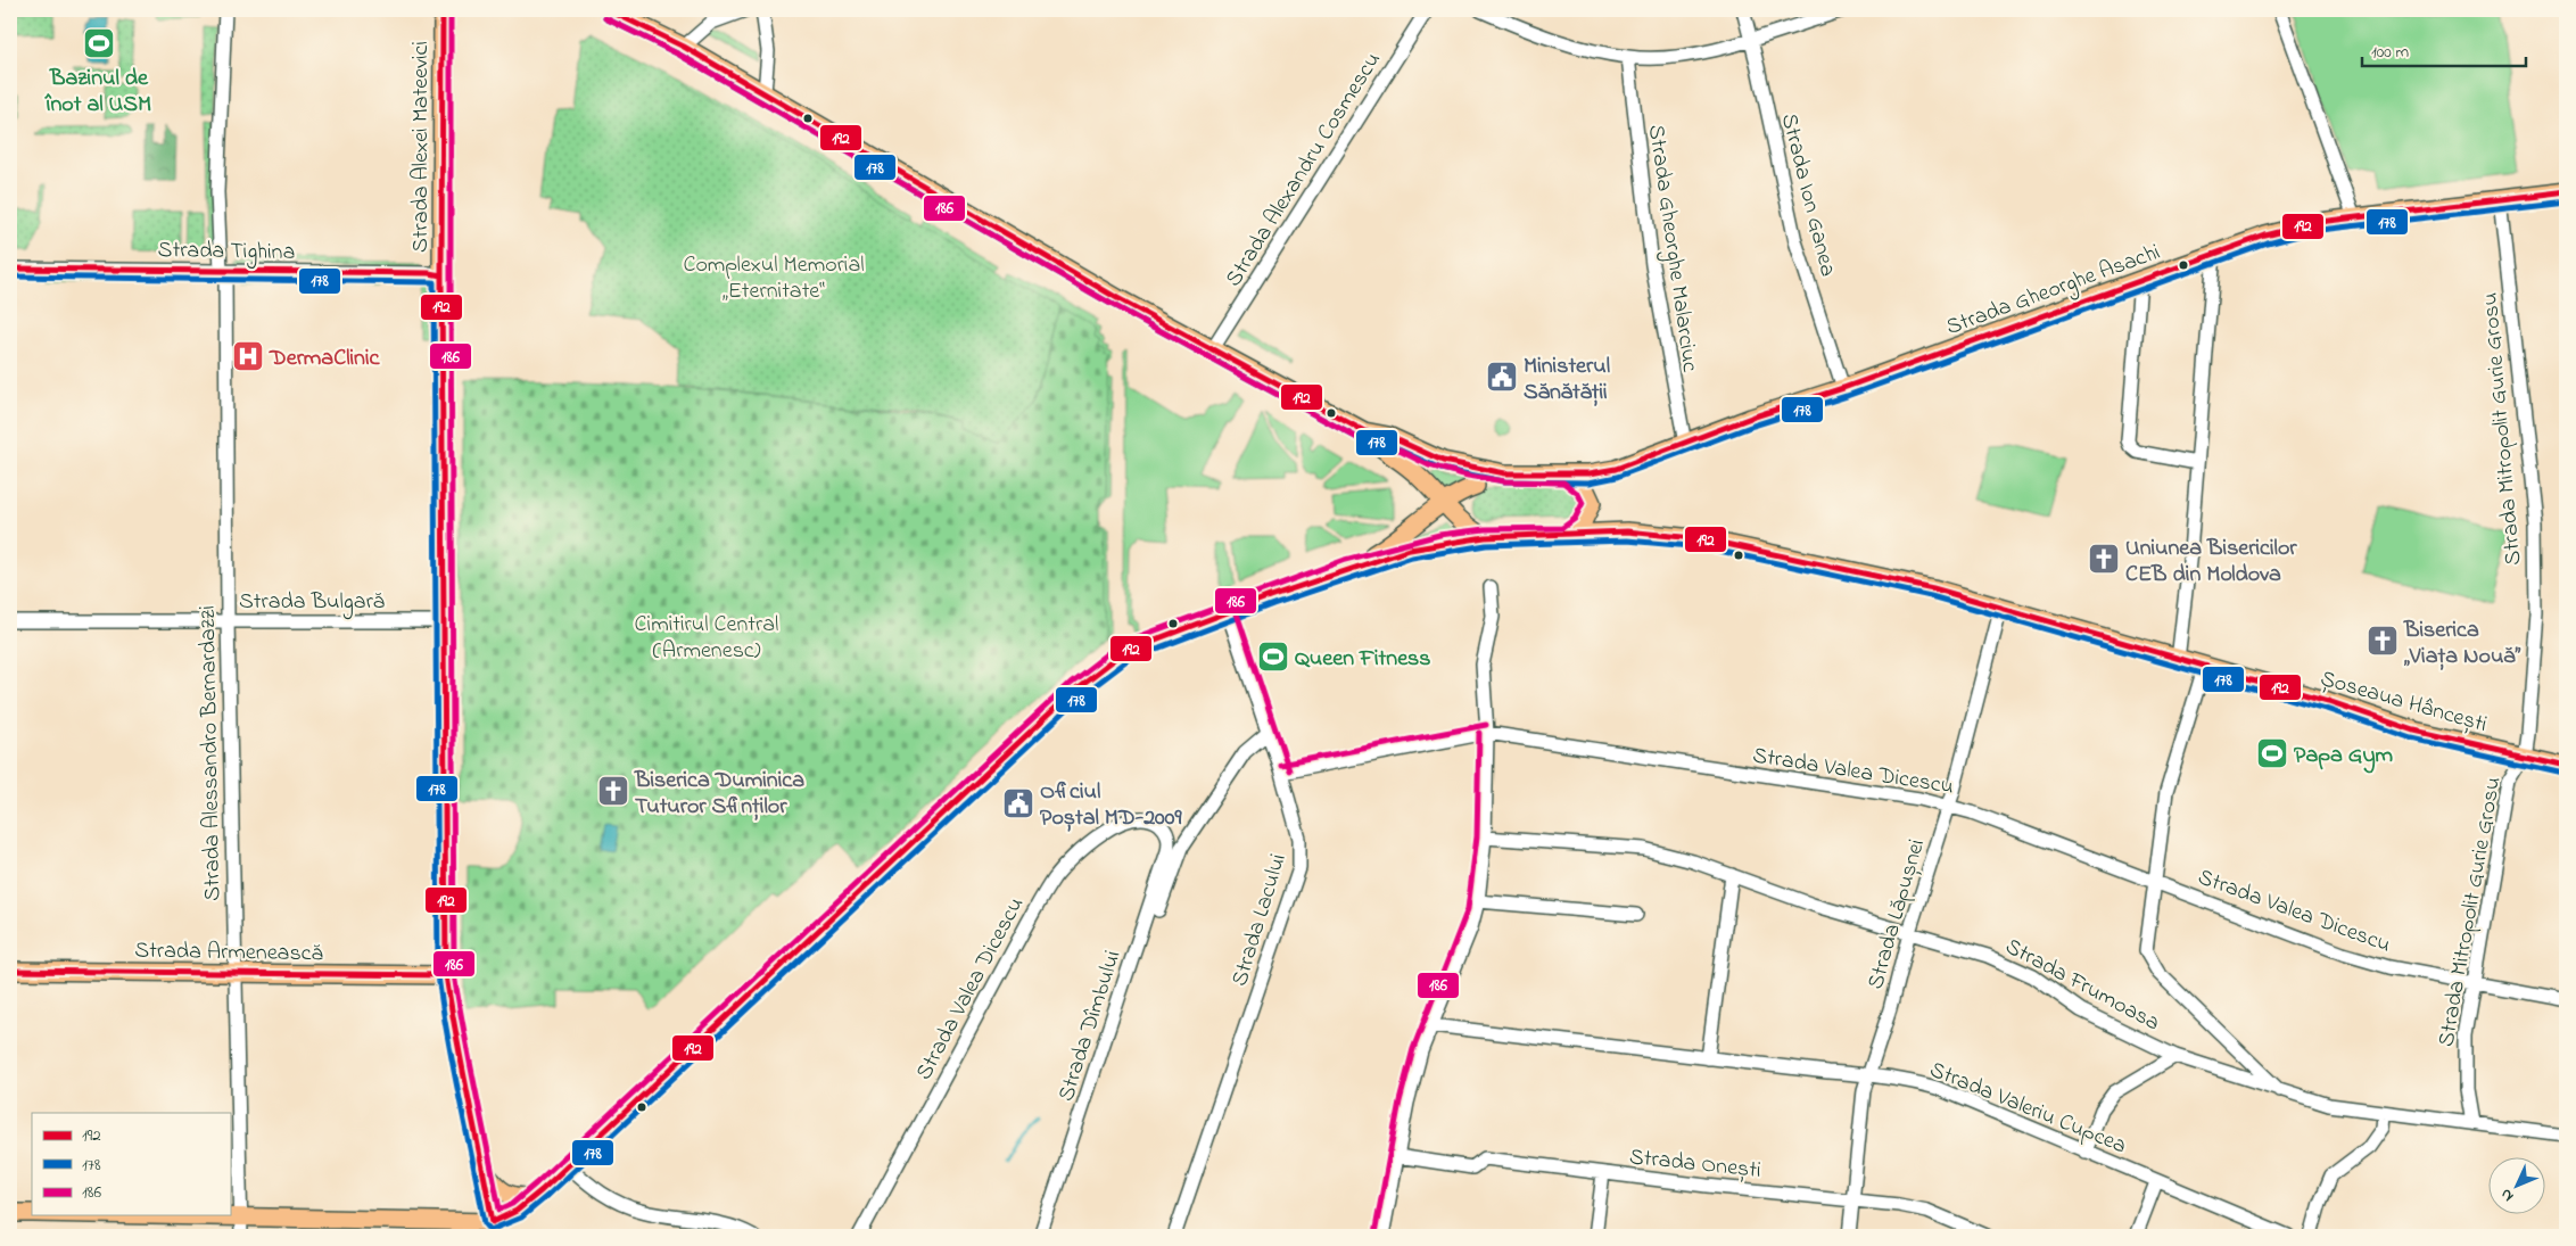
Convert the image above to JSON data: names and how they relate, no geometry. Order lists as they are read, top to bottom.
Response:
{
  "streets": {
    "main road": [
      "Strada Alexei Mateevici",
      "Strada Gheorghe Asachi",
      "Șoseaua Hâncești",
      "Strada Armenească"
    ],
    "street": [
      "Strada Alexandru Cosmescu",
      "Strada Ion Ganea",
      "Strada Gheorghe Malarciuc",
      "Strada Tighina",
      "Strada Mitropolit Gurie Grosu",
      "Strada Bulgară",
      "Strada Alessandro Bernardazzi",
      "Strada Valea Dicescu",
      "Strada Lăpușnei",
      "Strada Lacului",
      "Strada Frumoasa",
      "Strada Dîmbului",
      "Strada Valeriu Cupcea",
      "Strada Onești"
    ]
  },
  "crossings": [
    ["Strada Alexei Mateevici", "Strada Tighina"],
    ["Strada Alexei Mateevici", "Strada Bulgară"],
    ["Strada Alexei Mateevici", "Strada Armenească"],
    ["Strada Ion Ganea", "Strada Gheorghe Asachi"],
    ["Strada Gheorghe Malarciuc", "Strada Gheorghe Asachi"],
    ["Strada Tighina", "Strada Alessandro Bernardazzi"],
    ["Strada Gheorghe Asachi", "Strada Mitropolit Gurie Grosu"],
    ["Strada Mitropolit Gurie Grosu", "Șoseaua Hâncești"],
    ["Strada Mitropolit Gurie Grosu", "Strada Valea Dicescu"],
    ["Strada Mitropolit Gurie Grosu", "Strada Frumoasa"],
    ["Strada Bulgară", "Strada Alessandro Bernardazzi"],
    ["Șoseaua Hâncești", "Strada Lăpușnei"],
    ["Strada Alessandro Bernardazzi", "Strada Armenească"],
    ["Strada Valea Dicescu", "Strada Lăpușnei"],
    ["Strada Valea Dicescu", "Strada Lacului"],
    ["Strada Valea Dicescu", "Strada Dîmbului"],
    ["Strada Lăpușnei", "Strada Frumoasa"],
    ["Strada Lăpușnei", "Strada Valeriu Cupcea"],
    ["Strada Lăpușnei", "Strada Onești"]
  ],
  "parks": ["Complexul Memorial „Eternitate“", "Cimitirul Central (Armenesc)"],
  "places": {
    "sports": ["Bazinul de înot al USM", "Queen Fitness", "Papa Gym"],
    "hospital": ["DermaClinic"],
    "public building": ["Ministerul Sănătății", "Oficiul Poștal MD-2009"],
    "church": ["Uniunea Bisericilor CEB din Moldova", "Biserica „Viața Nouă”", "Biserica Duminica Tuturor Sfinților"]
  },
  "lines": ["transit line 192", "transit line 186", "transit line 178"],
  "legend": ["192", "178", "186"],
  "scale_bar": "100 m",
  "north": "bottom left"
}
